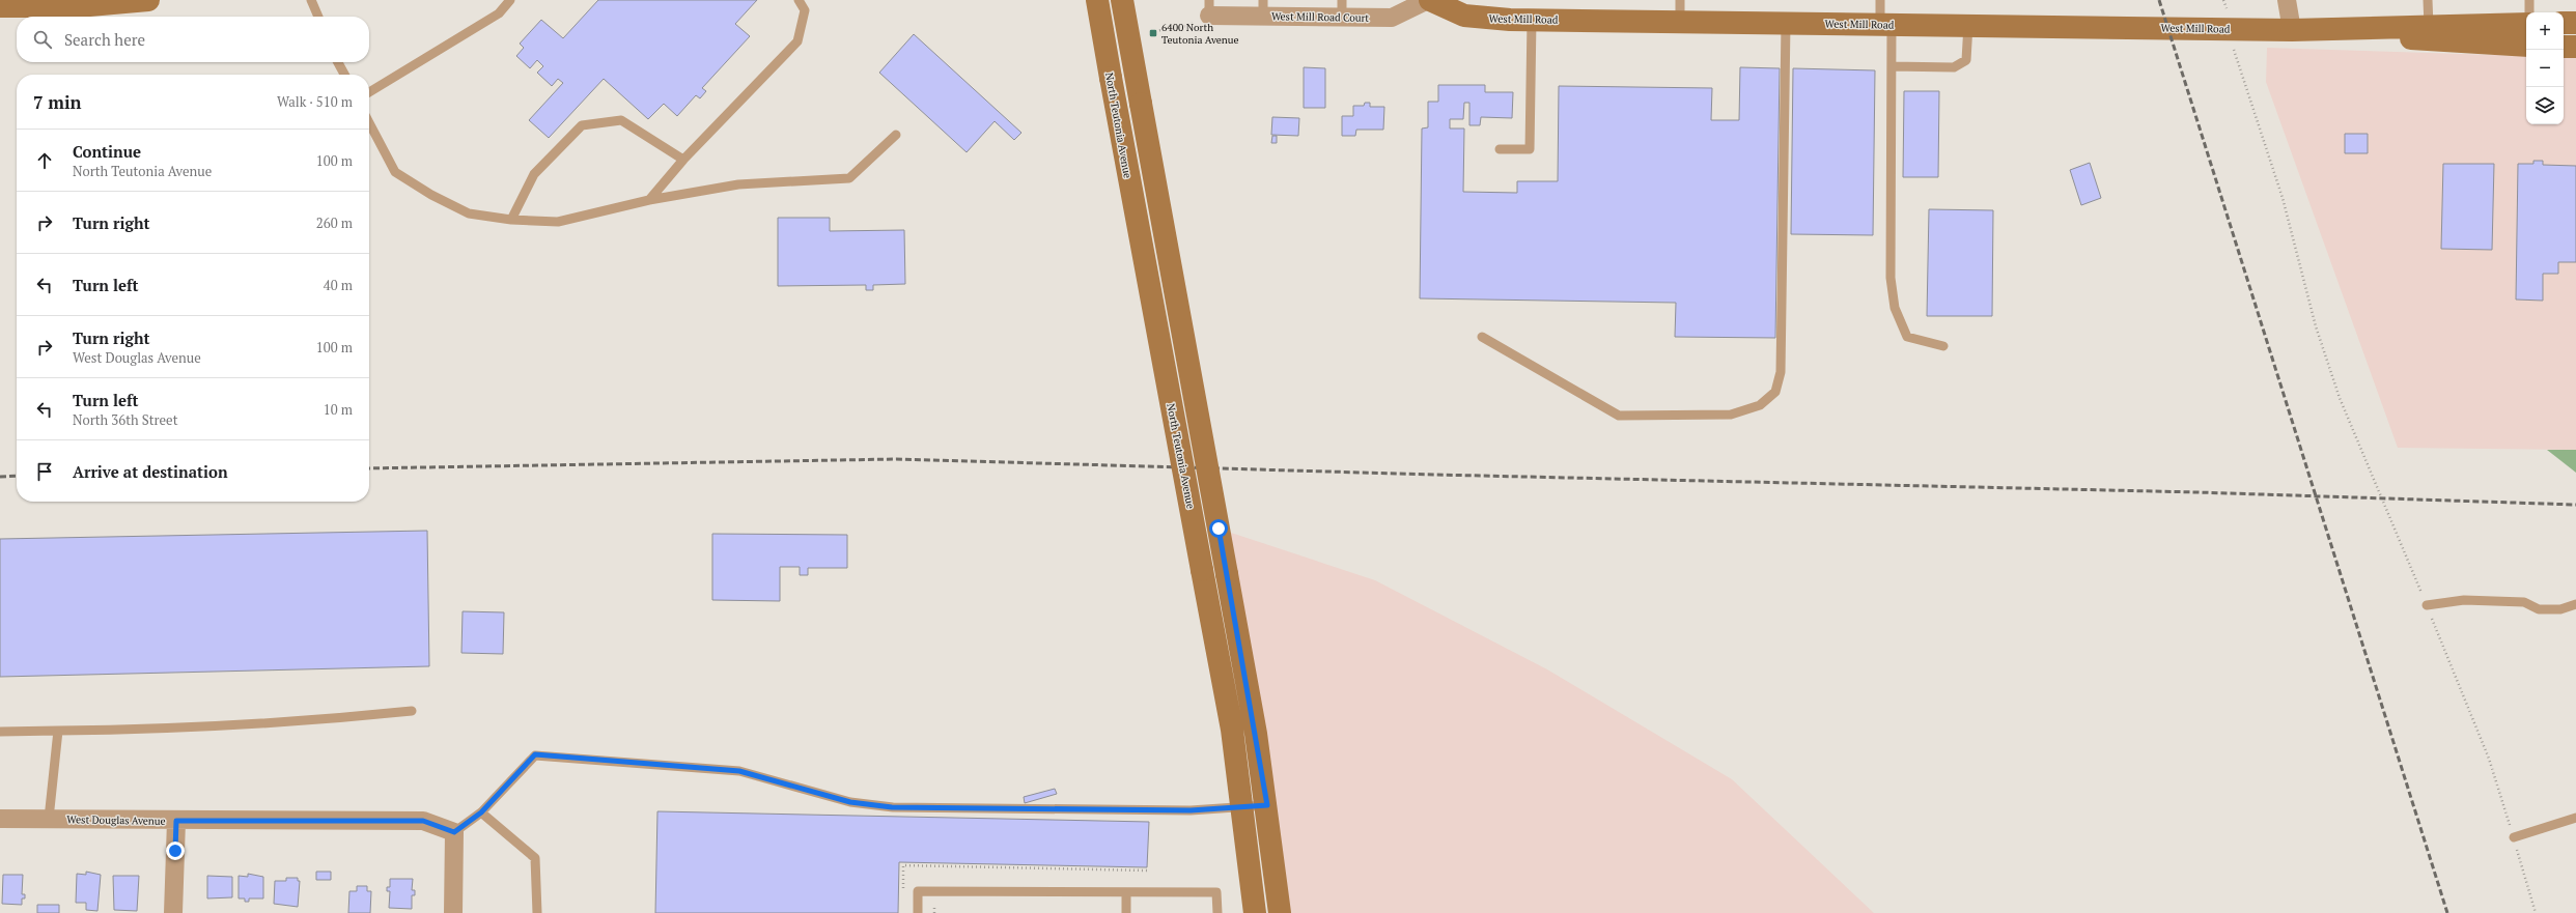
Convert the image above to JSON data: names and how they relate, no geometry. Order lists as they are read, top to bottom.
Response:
{
  "streets": {
    "main road": ["West Mill Road", "North Teutonia Avenue"],
    "street": ["West Mill Road Court", "West Douglas Avenue"]
  },
  "crossings": [
    ["West Mill Road Court", "West Mill Road"]
  ],
  "places": {
    "transit": ["6400 North Teutonia Avenue"]
  },
  "page": {
    "map_buttons": ["+", "−"],
    "search": "Search here",
    "heading": ["7 min", "Walk · 510 m"],
    "list": [
      ["Continue", "North Teutonia Avenue", "100 m"],
      ["Turn right", "260 m"],
      ["Turn left", "40 m"],
      ["Turn right", "West Douglas Avenue", "100 m"],
      ["Turn left", "North 36th Street", "10 m"],
      "Arrive at destination"
    ]
  }
}
